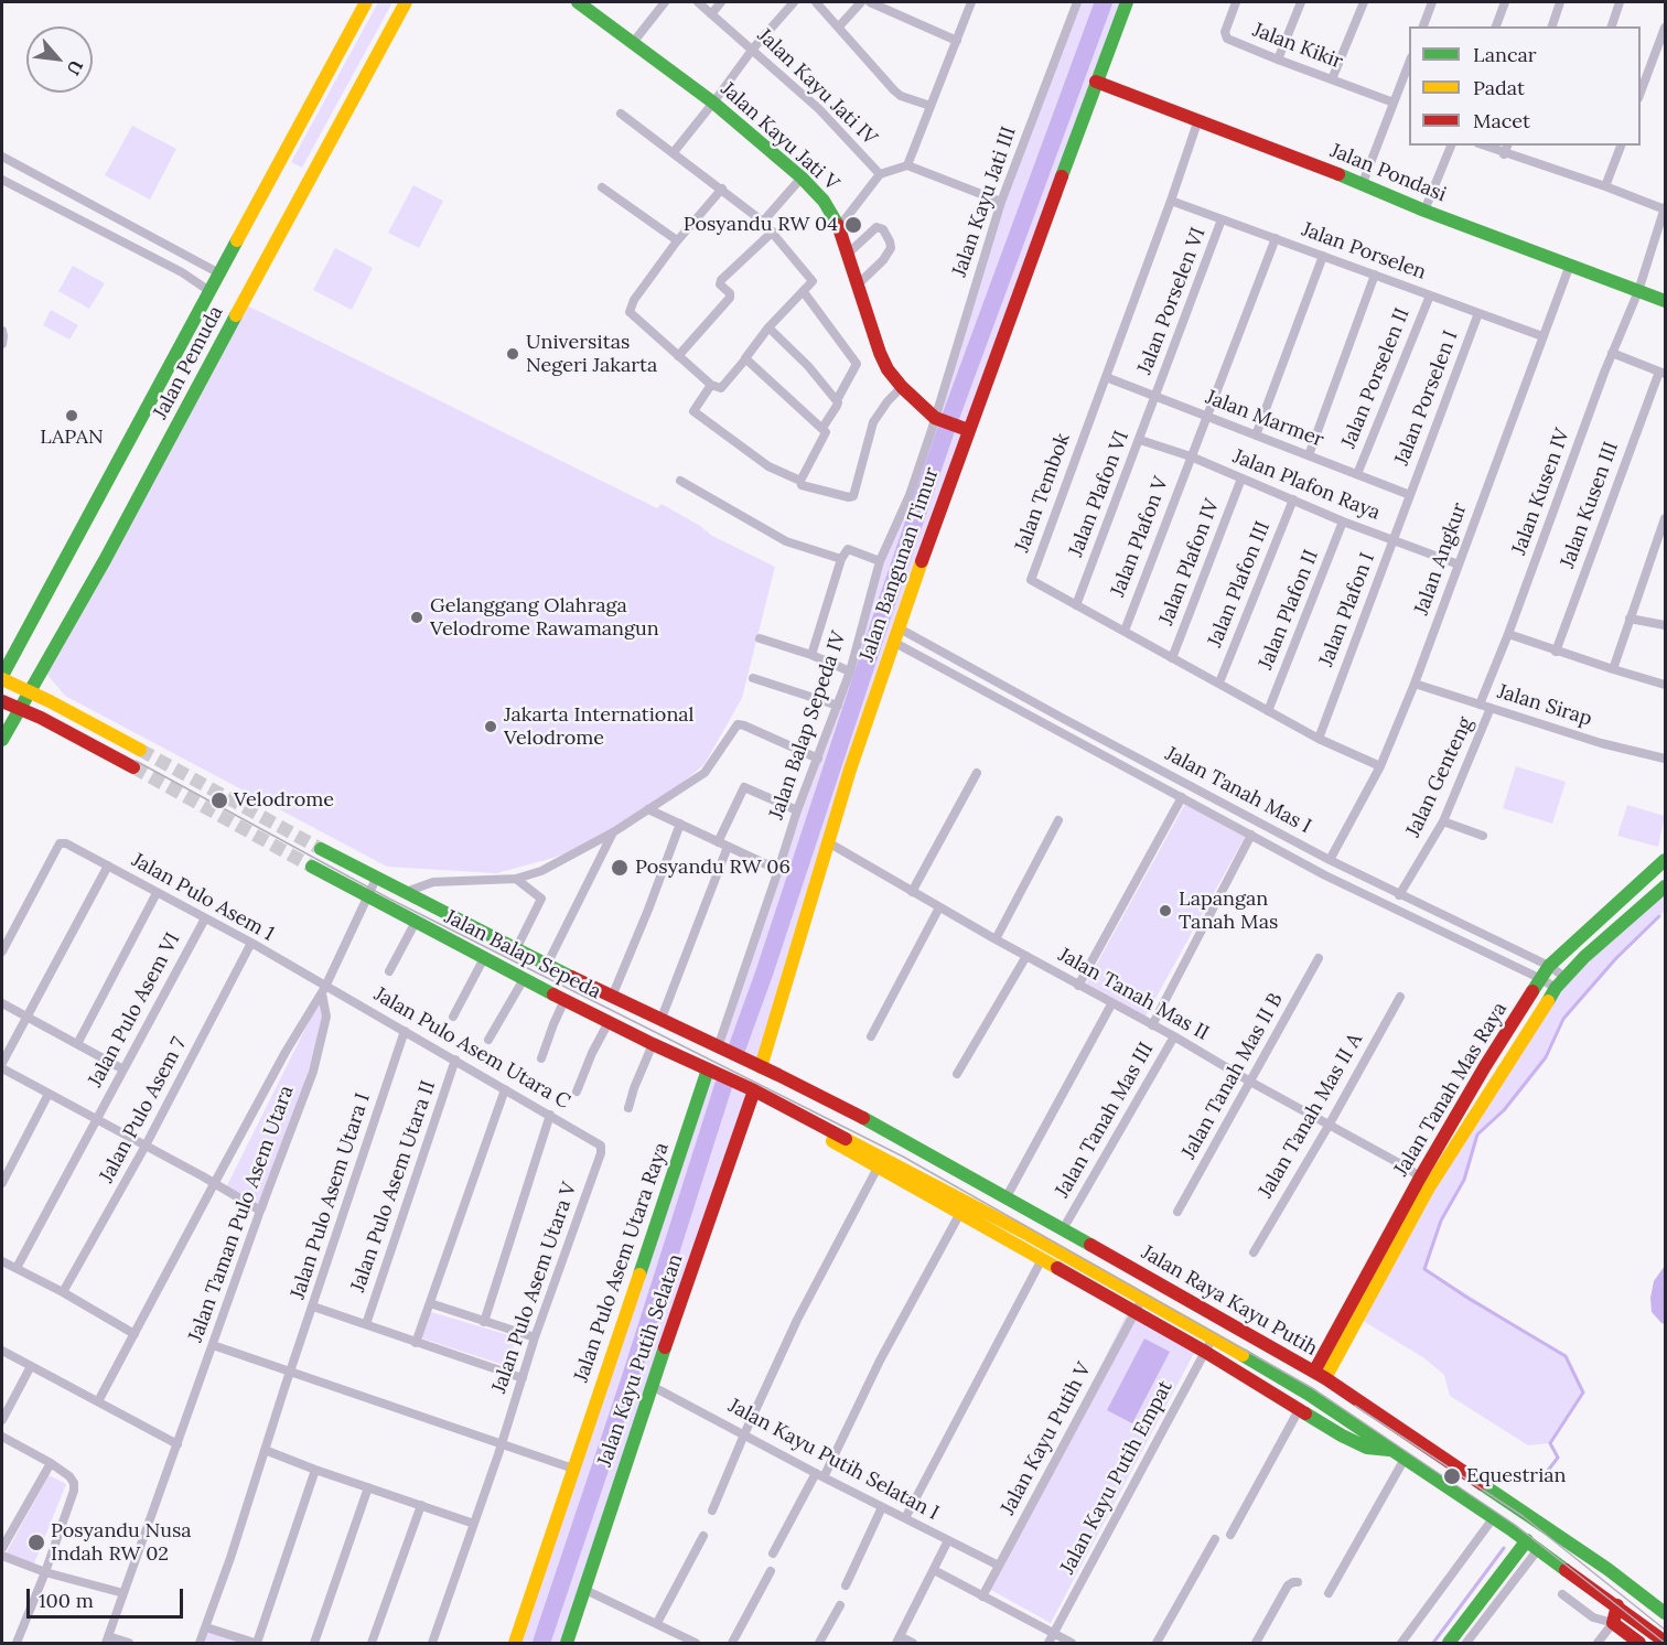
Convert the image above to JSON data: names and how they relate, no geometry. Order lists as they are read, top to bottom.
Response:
{
  "streets": {
    "main road": [
      "Jalan Kayu Jati V",
      "Jalan Pondasi",
      "Jalan Pemuda",
      "Jalan Bangunan Timur",
      "Jalan Balap Sepeda",
      "Jalan Tanah Mas Raya",
      "Jalan Pulo Asem Utara Raya",
      "Jalan Raya Kayu Putih",
      "Jalan Kayu Putih Selatan"
    ],
    "street": [
      "Jalan Kikir",
      "Jalan Kayu Jati IV",
      "Jalan Kayu Jati III",
      "Jalan Porselen",
      "Jalan Porselen VI",
      "Jalan Porselen II",
      "Jalan Porselen I",
      "Jalan Marmer",
      "Jalan Plafon Raya",
      "Jalan Kusen IV",
      "Jalan Tembok",
      "Jalan Plafon VI",
      "Jalan Kusen III",
      "Jalan Plafon V",
      "Jalan Angkur",
      "Jalan Plafon IV",
      "Jalan Plafon III",
      "Jalan Plafon II",
      "Jalan Plafon I",
      "Jalan Sirap",
      "Jalan Balap Sepeda IV",
      "Jalan Genteng",
      "Jalan Tanah Mas I",
      "Jalan Pulo Asem 1",
      "Jalan Tanah Mas II",
      "Jalan Pulo Asem VI",
      "Jalan Pulo Asem Utara C",
      "Jalan Tanah Mas II B",
      "Jalan Pulo Asem 7",
      "Jalan Tanah Mas II A",
      "Jalan Tanah Mas III",
      "Jalan Pulo Asem Utara II",
      "Jalan Pulo Asem Utara I",
      "Jalan Taman Pulo Asem Utara",
      "Jalan Pulo Asem Utara V",
      "Jalan Kayu Putih V",
      "Jalan Kayu Putih Selatan I",
      "Jalan Kayu Putih Empat"
    ]
  },
  "crossings": [
    ["Jalan Kayu Jati IV", "Jalan Kayu Jati V"],
    ["Jalan Kayu Jati V", "Jalan Kayu Jati III"],
    ["Jalan Kayu Jati V", "Jalan Bangunan Timur"],
    ["Jalan Kayu Jati V", "Jalan Balap Sepeda IV"],
    ["Jalan Pondasi", "Jalan Kusen IV"],
    ["Jalan Pondasi", "Jalan Tembok"],
    ["Jalan Pondasi", "Jalan Angkur"],
    ["Jalan Pondasi", "Jalan Bangunan Timur"],
    ["Jalan Kayu Jati III", "Jalan Balap Sepeda IV"],
    ["Jalan Porselen", "Jalan Porselen VI"],
    ["Jalan Porselen", "Jalan Porselen II"],
    ["Jalan Porselen", "Jalan Porselen I"],
    ["Jalan Porselen", "Jalan Tembok"],
    ["Jalan Porselen", "Jalan Plafon V"],
    ["Jalan Porselen", "Jalan Angkur"],
    ["Jalan Porselen VI", "Jalan Marmer"],
    ["Jalan Porselen VI", "Jalan Plafon VI"],
    ["Jalan Porselen II", "Jalan Marmer"],
    ["Jalan Porselen I", "Jalan Marmer"],
    ["Jalan Porselen I", "Jalan Plafon I"],
    ["Jalan Marmer", "Jalan Tembok"],
    ["Jalan Marmer", "Jalan Plafon VI"],
    ["Jalan Marmer", "Jalan Plafon V"],
    ["Jalan Marmer", "Jalan Plafon I"],
    ["Jalan Plafon Raya", "Jalan Plafon VI"],
    ["Jalan Plafon Raya", "Jalan Plafon V"],
    ["Jalan Plafon Raya", "Jalan Angkur"],
    ["Jalan Plafon Raya", "Jalan Plafon IV"],
    ["Jalan Plafon Raya", "Jalan Plafon III"],
    ["Jalan Plafon Raya", "Jalan Plafon II"],
    ["Jalan Plafon Raya", "Jalan Plafon I"],
    ["Jalan Kusen IV", "Jalan Sirap"],
    ["Jalan Tembok", "Jalan Plafon VI"],
    ["Jalan Tembok", "Jalan Plafon V"],
    ["Jalan Tembok", "Jalan Angkur"],
    ["Jalan Tembok", "Jalan Plafon IV"],
    ["Jalan Tembok", "Jalan Plafon III"],
    ["Jalan Tembok", "Jalan Plafon II"],
    ["Jalan Tembok", "Jalan Plafon I"],
    ["Jalan Angkur", "Jalan Sirap"],
    ["Jalan Angkur", "Jalan Tanah Mas I"],
    ["Jalan Bangunan Timur", "Jalan Tanah Mas I"],
    ["Jalan Bangunan Timur", "Jalan Balap Sepeda"],
    ["Jalan Bangunan Timur", "Jalan Tanah Mas II"],
    ["Jalan Bangunan Timur", "Jalan Raya Kayu Putih"],
    ["Jalan Sirap", "Jalan Genteng"],
    ["Jalan Balap Sepeda IV", "Jalan Balap Sepeda"],
    ["Jalan Genteng", "Jalan Tanah Mas I"],
    ["Jalan Tanah Mas I", "Jalan Tanah Mas Raya"],
    ["Jalan Pulo Asem 1", "Jalan Pulo Asem VI"],
    ["Jalan Pulo Asem 1", "Jalan Pulo Asem Utara C"],
    ["Jalan Pulo Asem 1", "Jalan Pulo Asem 7"],
    ["Jalan Pulo Asem 1", "Jalan Taman Pulo Asem Utara"],
    ["Jalan Balap Sepeda", "Jalan Taman Pulo Asem Utara"],
    ["Jalan Balap Sepeda", "Jalan Pulo Asem Utara Raya"],
    ["Jalan Balap Sepeda", "Jalan Raya Kayu Putih"],
    ["Jalan Balap Sepeda", "Jalan Kayu Putih Selatan"],
    ["Jalan Tanah Mas II", "Jalan Tanah Mas II B"],
    ["Jalan Tanah Mas II", "Jalan Tanah Mas Raya"],
    ["Jalan Tanah Mas II", "Jalan Tanah Mas II A"],
    ["Jalan Tanah Mas II", "Jalan Tanah Mas III"],
    ["Jalan Pulo Asem Utara C", "Jalan Pulo Asem Utara II"],
    ["Jalan Pulo Asem Utara C", "Jalan Pulo Asem Utara I"],
    ["Jalan Pulo Asem Utara C", "Jalan Taman Pulo Asem Utara"],
    ["Jalan Pulo Asem Utara C", "Jalan Pulo Asem Utara V"],
    ["Jalan Tanah Mas Raya", "Jalan Raya Kayu Putih"],
    ["Jalan Raya Kayu Putih", "Jalan Kayu Putih Selatan"],
    ["Jalan Raya Kayu Putih", "Jalan Kayu Putih V"],
    ["Jalan Raya Kayu Putih", "Jalan Kayu Putih Empat"],
    ["Jalan Kayu Putih Selatan", "Jalan Kayu Putih Selatan I"],
    ["Jalan Kayu Putih V", "Jalan Kayu Putih Selatan I"]
  ],
  "places": [
    "Posyandu RW 04",
    "Universitas Negeri Jakarta",
    "LAPAN",
    "Gelanggang Olahraga Velodrome Rawamangun",
    "Jakarta International Velodrome",
    "Velodrome",
    "Posyandu RW 06",
    "Lapangan Tanah Mas",
    "Equestrian",
    "Posyandu Nusa Indah RW 02"
  ],
  "legend": ["Lancar", "Padat", "Macet"],
  "scale_bar": "100 m",
  "north": "bottom right"
}
